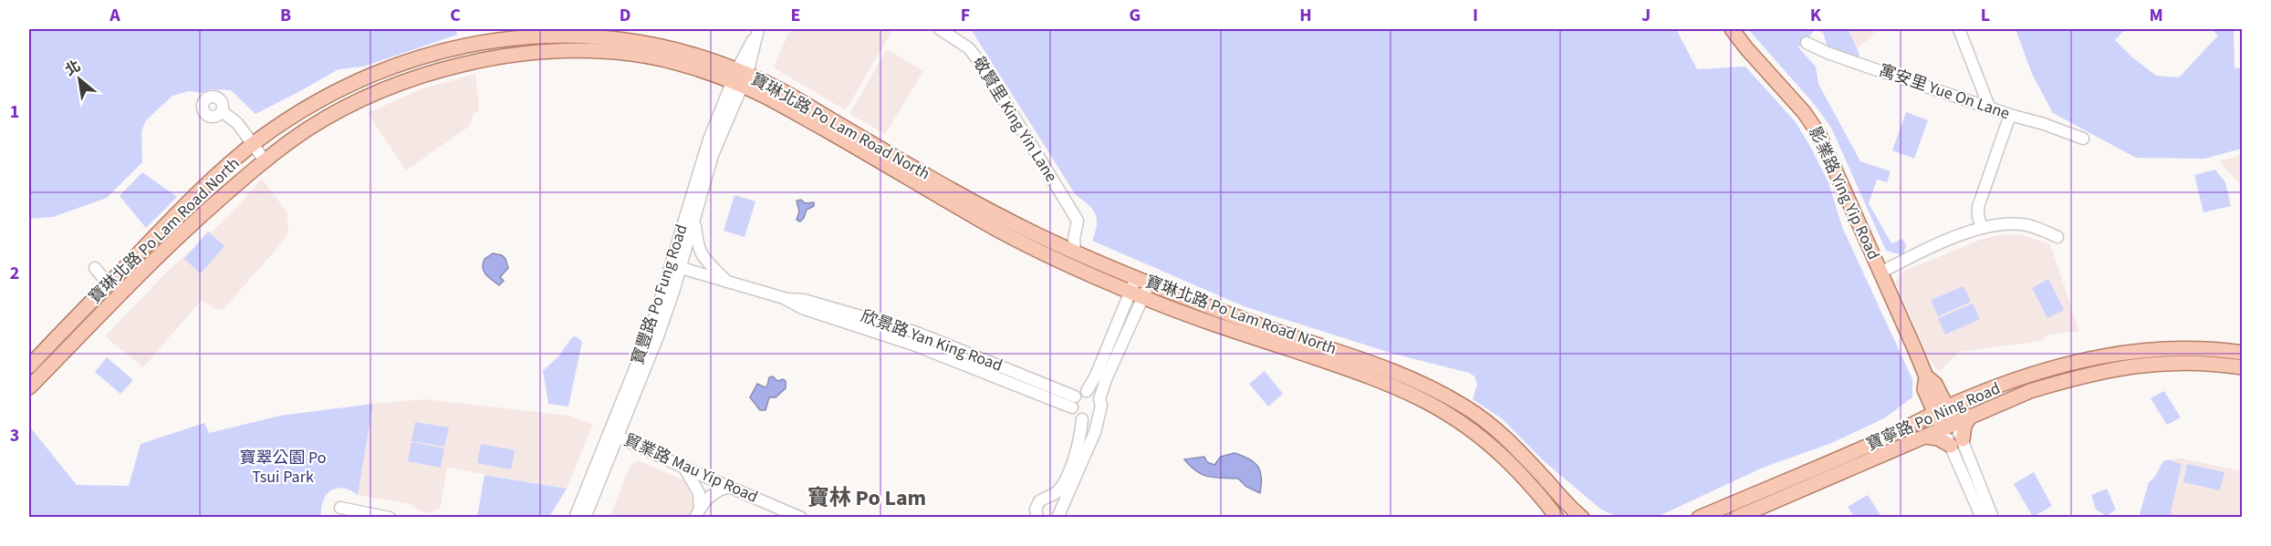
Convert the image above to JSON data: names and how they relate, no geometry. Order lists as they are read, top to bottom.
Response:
{
  "streets": {
    "main road": ["寶琳北路 Po Lam Road North", "影業路 Ying Yip Road", "寶寧路 Po Ning Road"],
    "street": [
      "寓安里 Yue On Lane",
      "敬賢里 King Yin Lane",
      "寶豐路 Po Fung Road",
      "欣景路 Yan King Road",
      "貿業路 Mau Yip Road"
    ]
  },
  "crossings": [
    ["敬賢里 King Yin Lane", "寶琳北路 Po Lam Road North"],
    ["寶琳北路 Po Lam Road North", "寶豐路 Po Fung Road"],
    ["影業路 Ying Yip Road", "寶寧路 Po Ning Road"],
    ["寶豐路 Po Fung Road", "欣景路 Yan King Road"],
    ["寶豐路 Po Fung Road", "貿業路 Mau Yip Road"]
  ],
  "districts": ["寶林 Po Lam"],
  "parks": ["寶翠公園 Po Tsui Park"],
  "north": "top left",
  "grid": {
    "columns": [
      "A",
      "B",
      "C",
      "D",
      "E",
      "F",
      "G",
      "H",
      "I",
      "J",
      "K",
      "L",
      "M"
    ],
    "rows": ["1", "2", "3"]
  }
}
